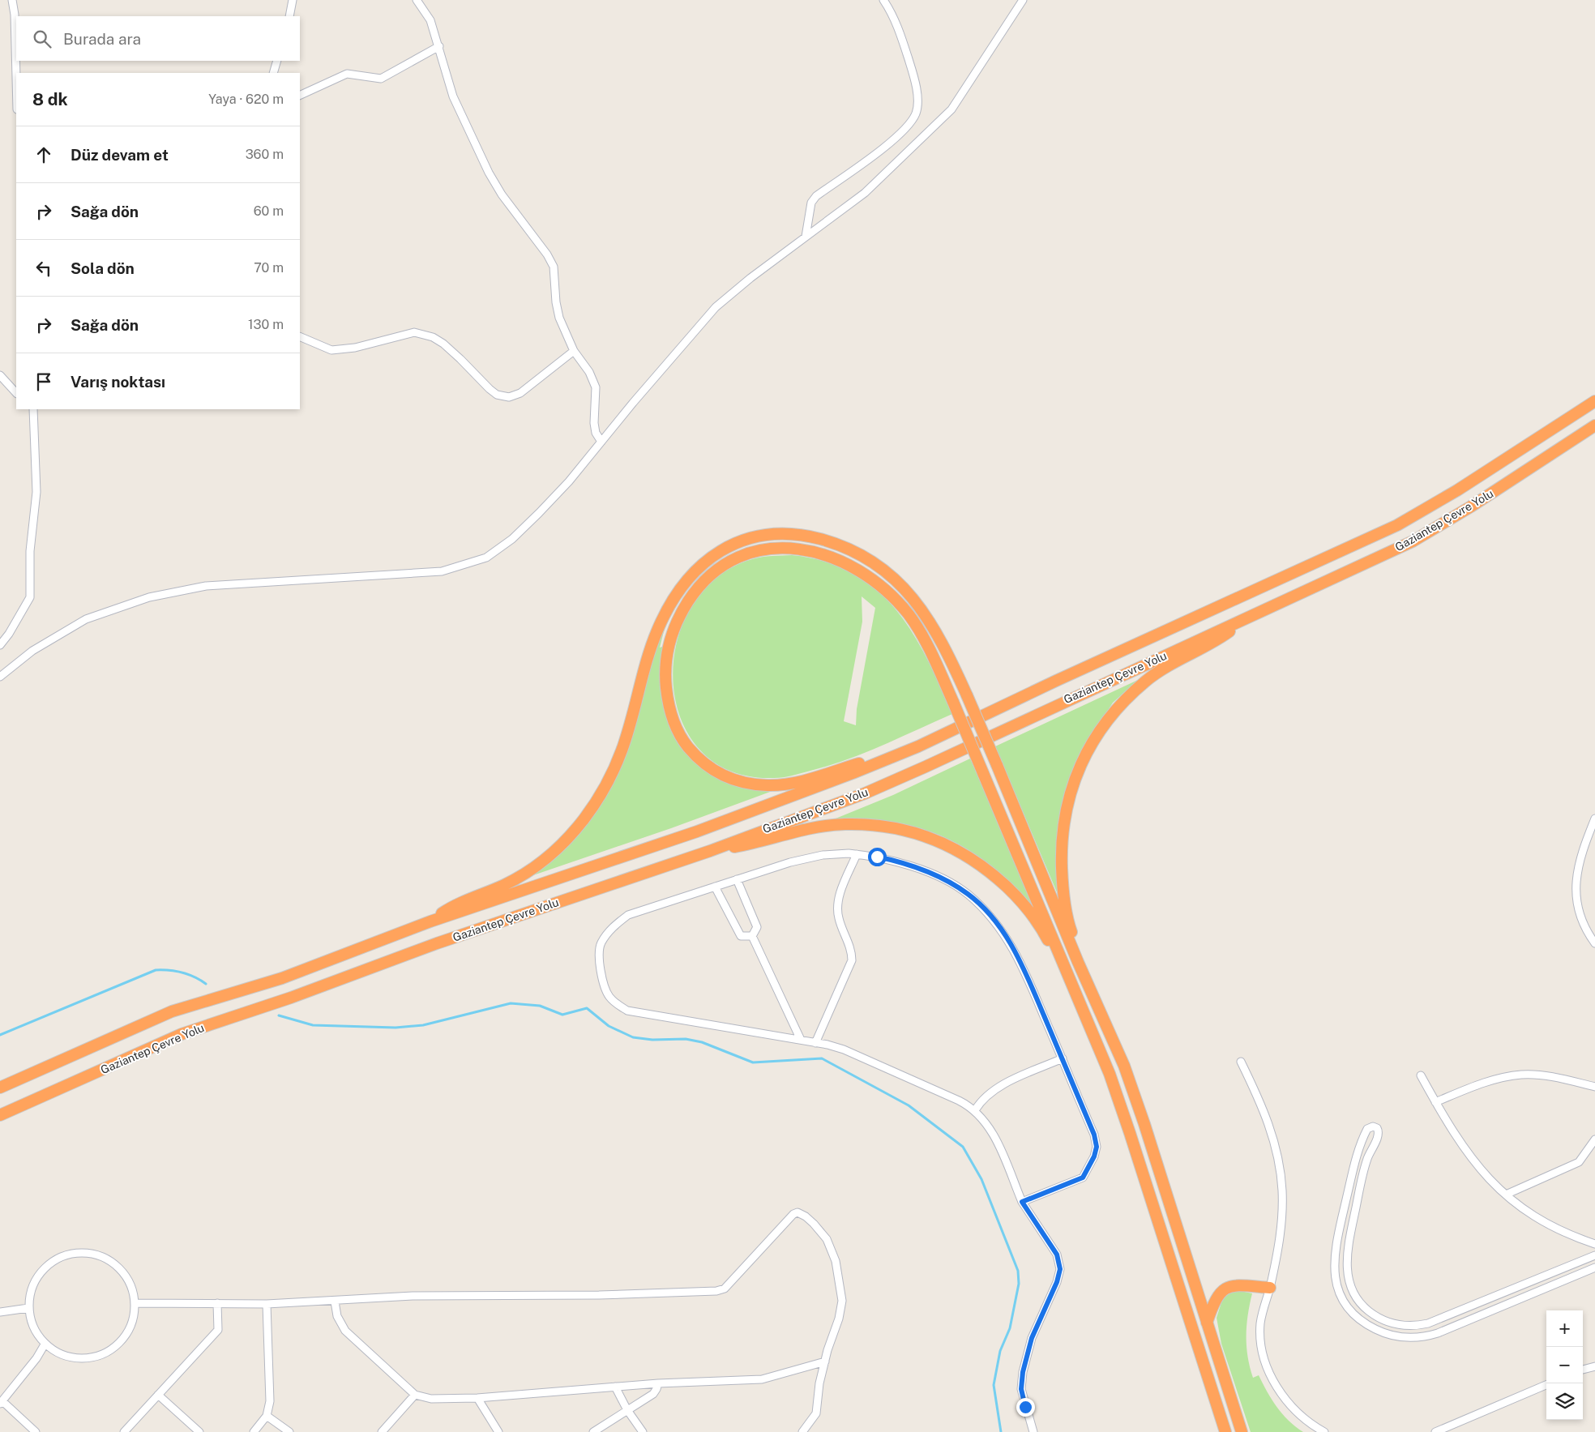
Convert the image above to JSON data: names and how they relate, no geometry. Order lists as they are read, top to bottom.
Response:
{
  "streets": {
    "highway": ["Gaziantep Çevre Yolu"]
  },
  "page": {
    "search": "Burada ara",
    "heading": ["8 dk", "Yaya · 620 m"],
    "list": [
      ["Düz devam et", "360 m"],
      ["Sağa dön", "60 m"],
      ["Sola dön", "70 m"],
      ["Sağa dön", "130 m"],
      "Varış noktası"
    ],
    "map_buttons": ["+", "−"]
  }
}
